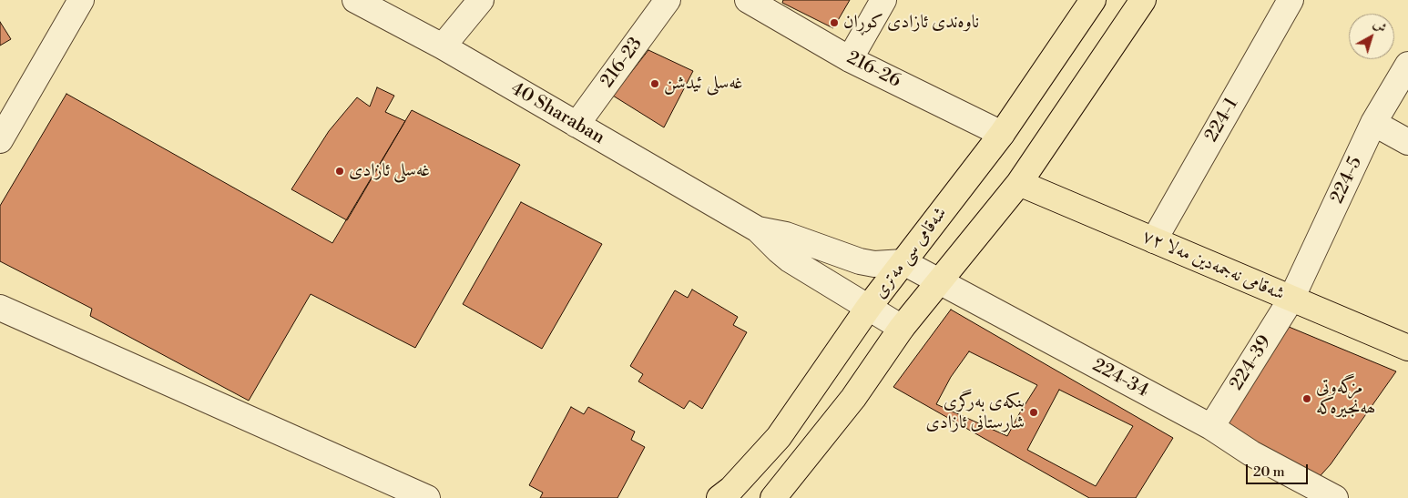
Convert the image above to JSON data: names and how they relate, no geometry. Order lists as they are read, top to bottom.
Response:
{
  "streets": {
    "main road": ["شەقامی سی مەتری", "شەقامی نەجمەدین مەلا ٧٢"],
    "street": [
      "216-23",
      "216-26",
      "40 Sharaban",
      "224-1",
      "224-5",
      "224-39",
      "224-34"
    ]
  },
  "crossings": [
    ["216-23", "40 Sharaban"],
    ["216-26", "شەقامی سی مەتری"],
    ["40 Sharaban", "شەقامی سی مەتری"],
    ["40 Sharaban", "224-34"],
    ["224-1", "شەقامی نەجمەدین مەلا ٧٢"],
    ["224-5", "شەقامی نەجمەدین مەلا ٧٢"],
    ["224-5", "224-39"],
    ["شەقامی سی مەتری", "224-34"],
    ["شەقامی نەجمەدین مەلا ٧٢", "224-39"],
    ["224-39", "224-34"]
  ],
  "places": [
    "ناوەندی ئازادی کوڕان",
    "غەسلی ئیدشن",
    "غەسلی ئازادی",
    "مزگەوتی ھەنجیرەکە",
    "بنکەی بەرگری شارستانی ئازادی"
  ],
  "scale_bar": "20 m",
  "north": "top right"
}
